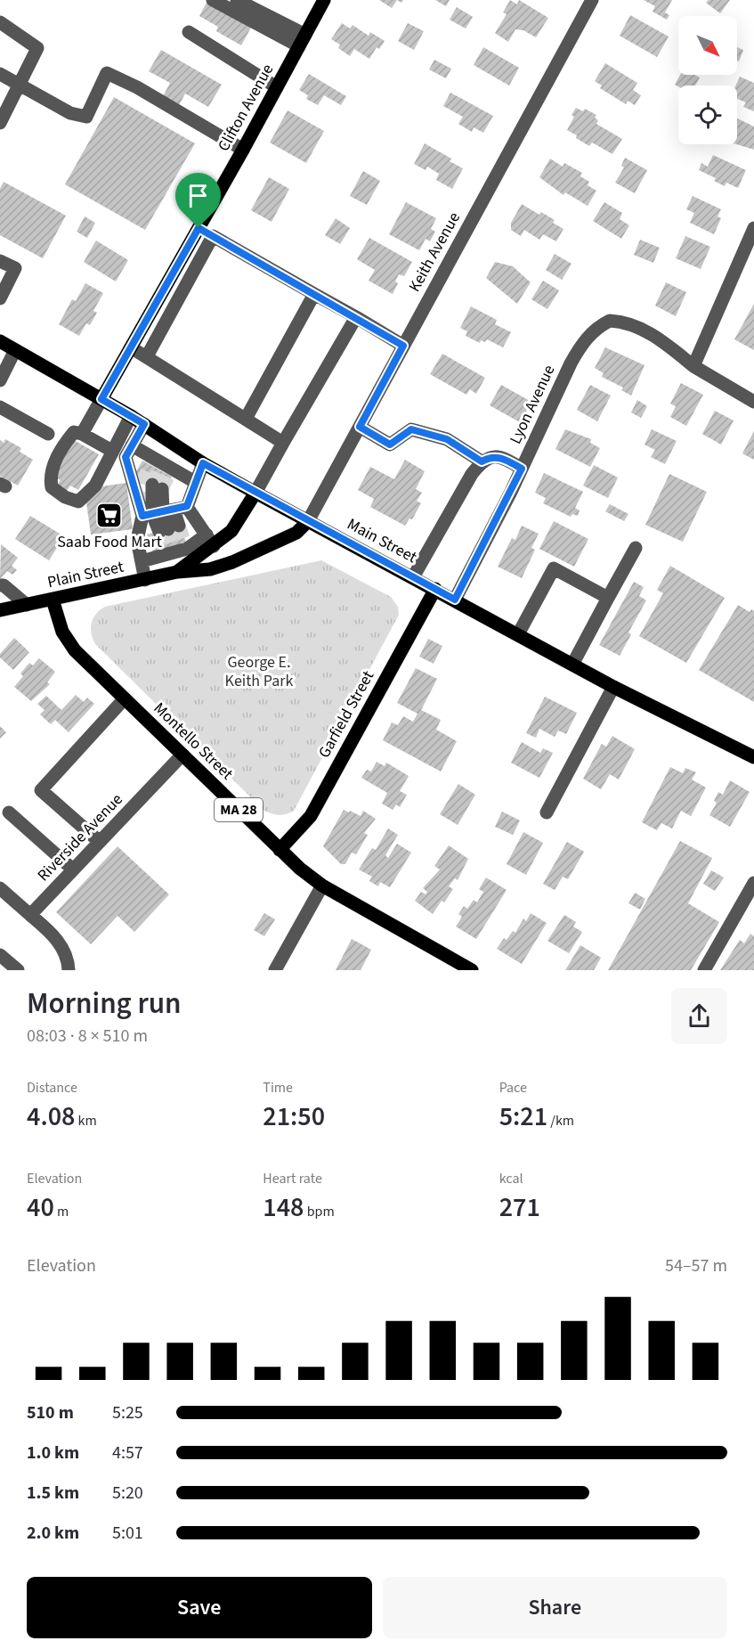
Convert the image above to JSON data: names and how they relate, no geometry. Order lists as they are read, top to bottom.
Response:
{
  "streets": {
    "main road": [
      "Clifton Avenue",
      "Main Street",
      "Plain Street",
      "Garfield Street",
      "Montello Street",
      "MA 28"
    ],
    "street": ["Keith Avenue", "Lyon Avenue", "Riverside Avenue"]
  },
  "crossings": [
    ["Clifton Avenue", "Main Street"],
    ["Keith Avenue", "Main Street"],
    ["Keith Avenue", "Plain Street"],
    ["Lyon Avenue", "Main Street"],
    ["Main Street", "Plain Street"],
    ["Main Street", "Garfield Street"],
    ["Plain Street", "Montello Street"],
    ["Garfield Street", "Montello Street"],
    ["Montello Street", "Riverside Avenue"]
  ],
  "parks": ["George E. Keith Park"],
  "places": {
    "supermarket": ["Saab Food Mart"]
  },
  "north": "bottom right",
  "page": {
    "heading": ["Morning run", "08:03 · 8 × 510 m"],
    "stats": [
      ["Distance", "4.08 km"],
      ["Time", "21:50"],
      ["Pace", "5:21 /km"],
      ["Elevation", "40 m"],
      ["Heart rate", "148 bpm"],
      ["kcal", "271"]
    ],
    "chart": ["Elevation", "54–57 m"],
    "list": [
      {
        "name": "510 m",
        "note": "5:25"
      },
      {
        "name": "1.0 km",
        "note": "4:57"
      },
      {
        "name": "1.5 km",
        "note": "5:20"
      },
      {
        "name": "2.0 km",
        "note": "5:01"
      }
    ],
    "buttons": ["Save", "Share"]
  }
}
